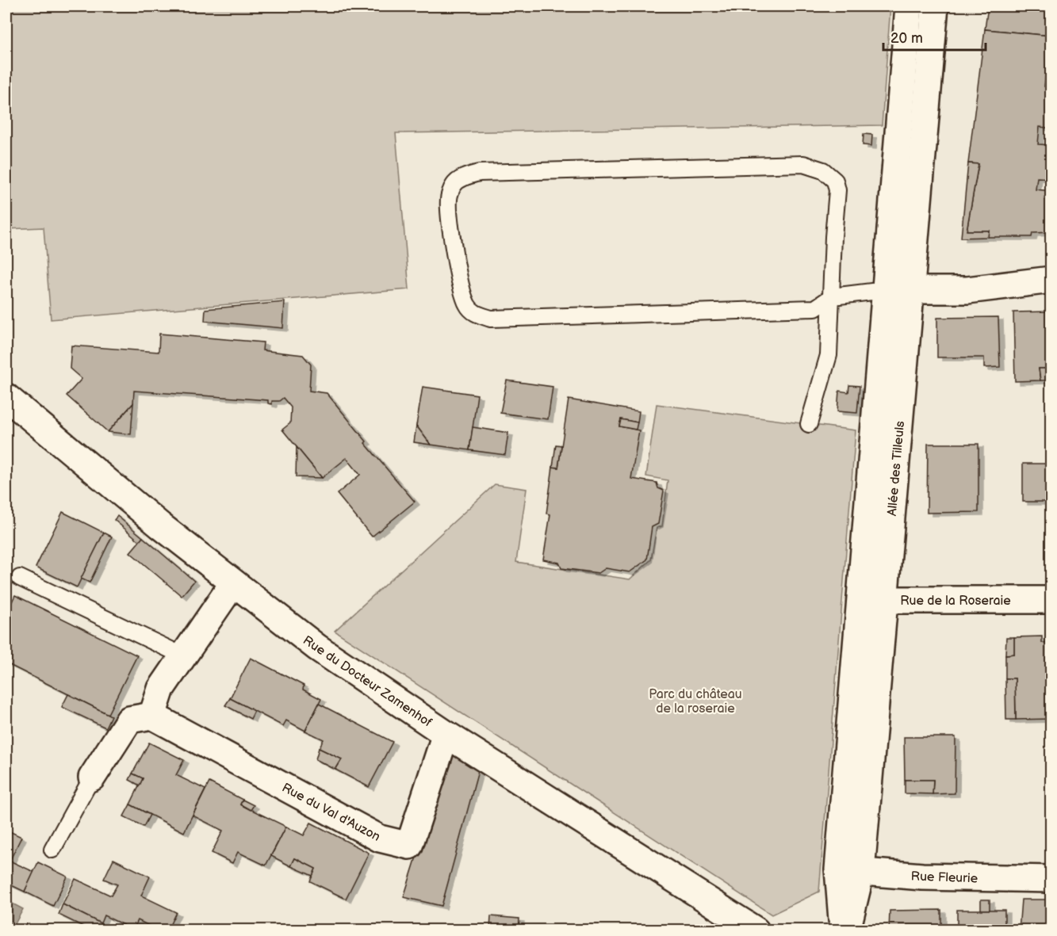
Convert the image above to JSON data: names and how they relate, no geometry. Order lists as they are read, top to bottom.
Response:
{
  "streets": {
    "street": [
      "Allée des Tilleuls",
      "Rue de la Roseraie",
      "Rue du Docteur Zamenhof",
      "Rue du Val d'Auzon",
      "Rue Fleurie"
    ]
  },
  "crossings": [
    ["Allée des Tilleuls", "Rue de la Roseraie"],
    ["Allée des Tilleuls", "Rue Fleurie"],
    ["Rue du Docteur Zamenhof", "Rue du Val d'Auzon"]
  ],
  "parks": ["Parc du château de la roseraie"],
  "scale_bar": "20 m"
}
